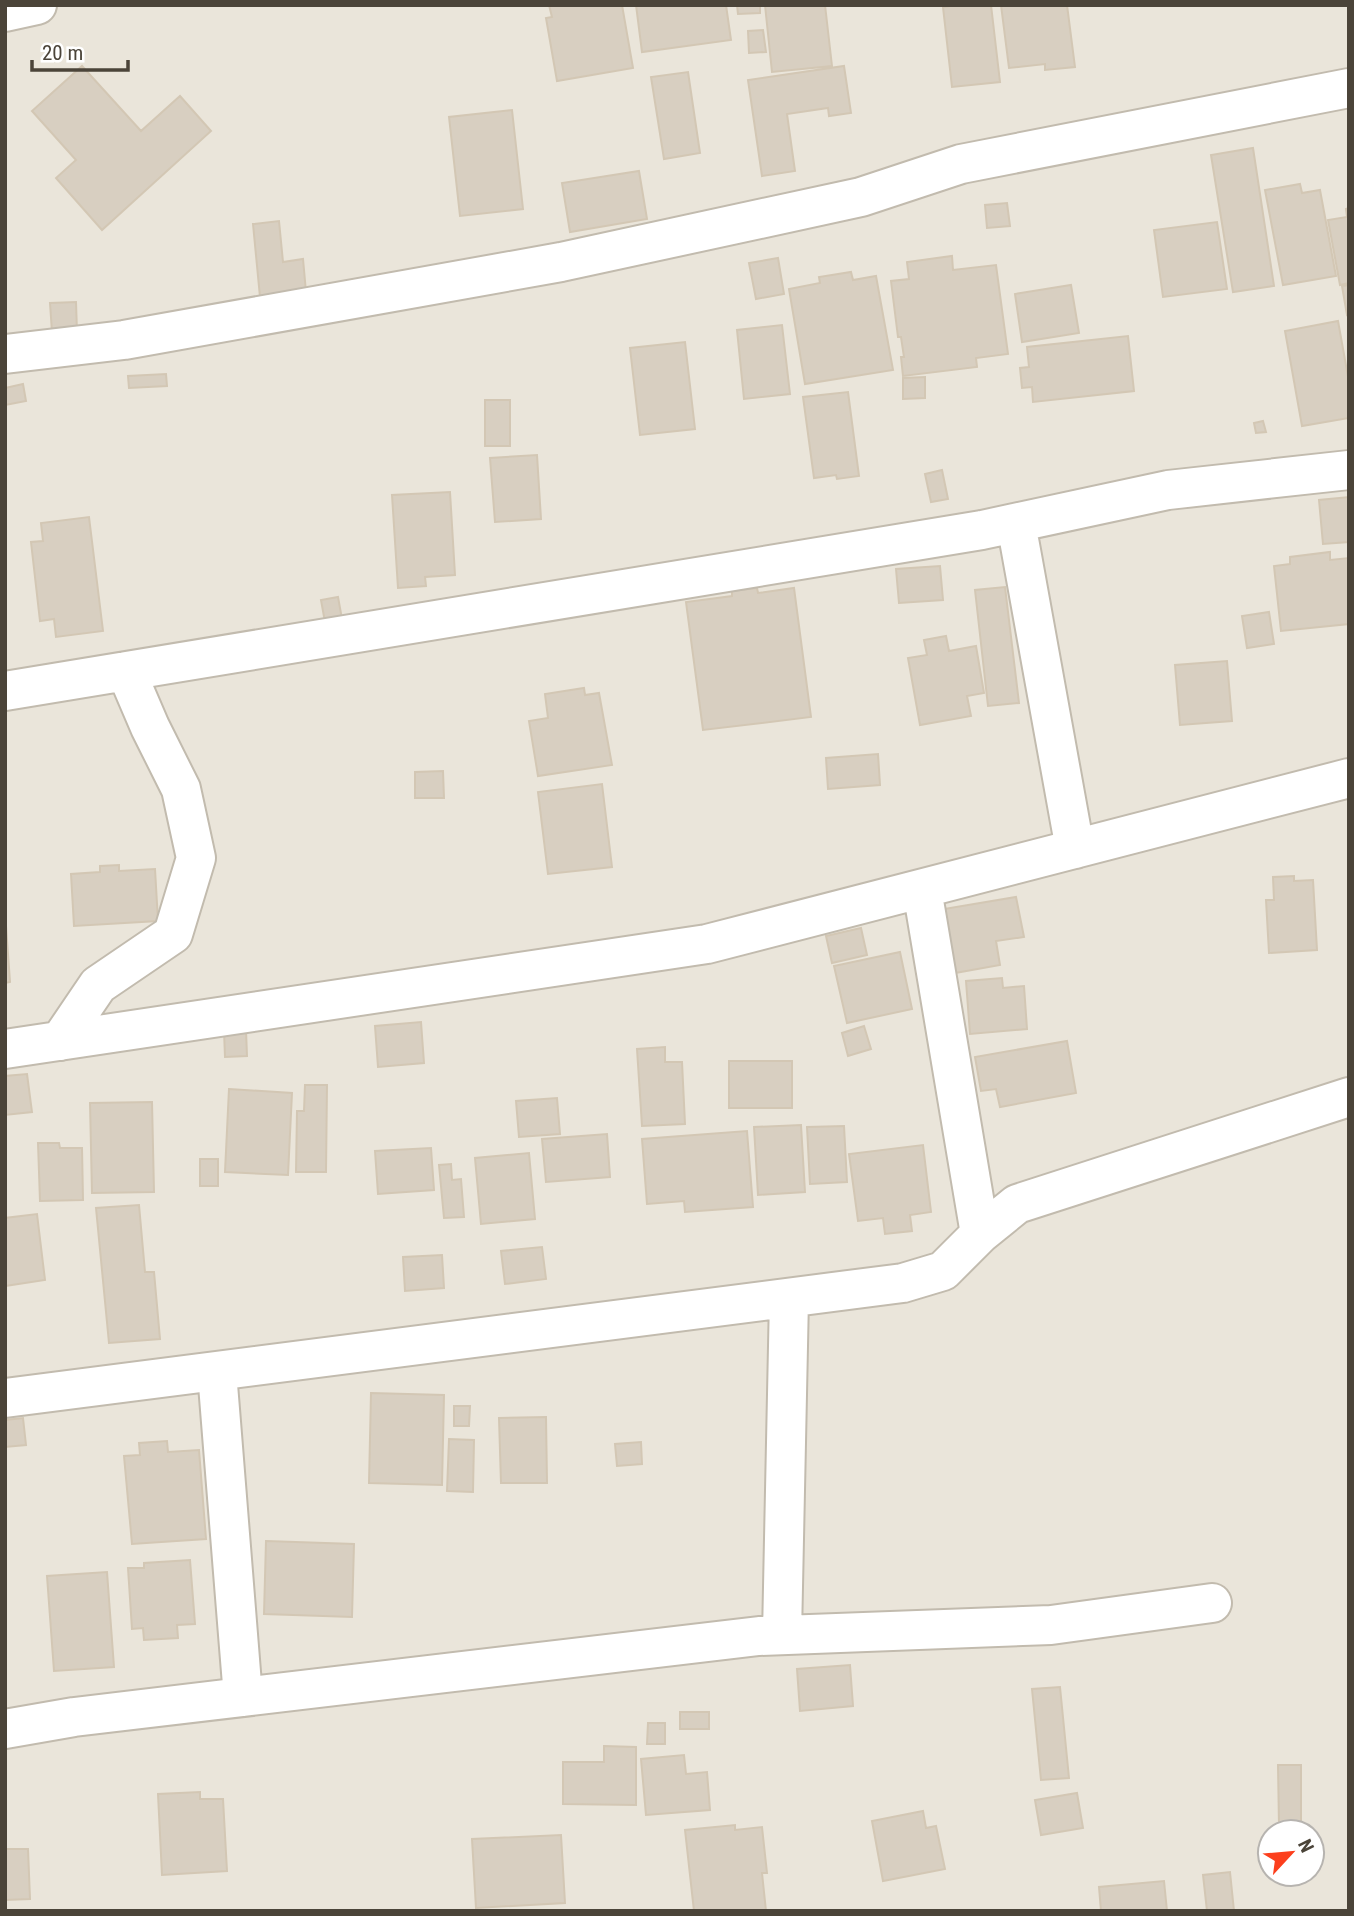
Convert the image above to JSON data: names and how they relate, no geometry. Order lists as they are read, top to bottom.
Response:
{
  "scale_bar": "20 m",
  "north": "top right"
}
